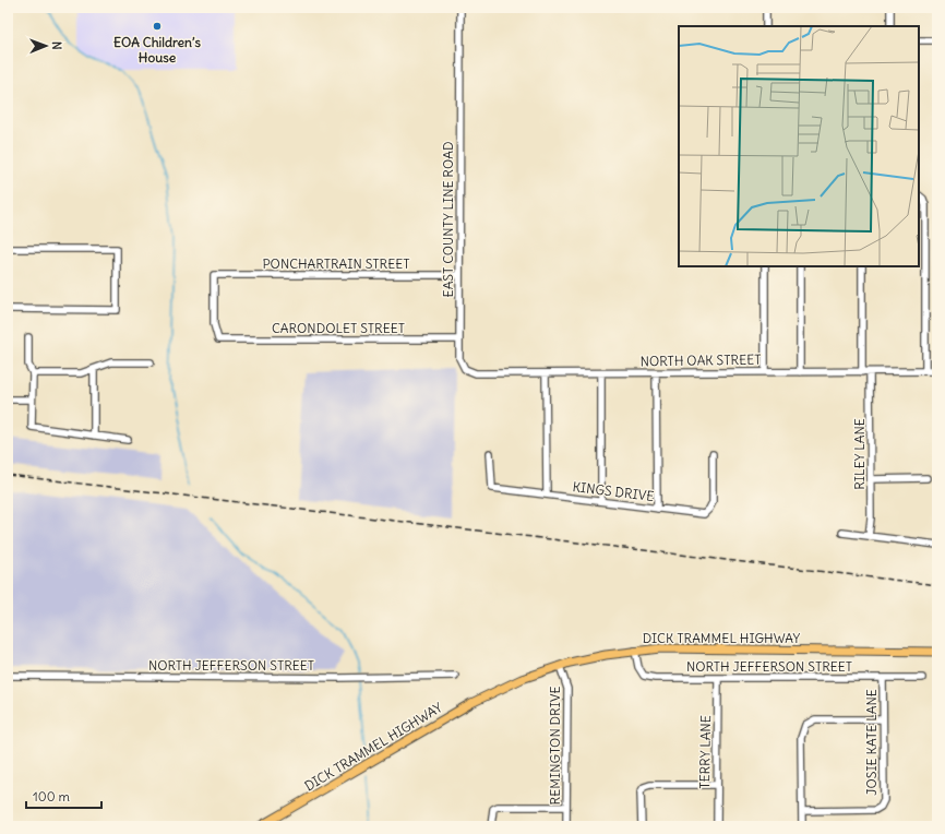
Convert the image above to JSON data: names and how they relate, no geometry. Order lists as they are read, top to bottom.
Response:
{
  "streets": {
    "main road": ["DICK TRAMMEL HIGHWAY"],
    "street": [
      "EAST COUNTY LINE ROAD",
      "PONCHARTRAIN STREET",
      "CARONDOLET STREET",
      "NORTH OAK STREET",
      "RILEY LANE",
      "KINGS DRIVE",
      "NORTH JEFFERSON STREET",
      "JOSIE KATE LANE",
      "REMINGTON DRIVE",
      "TERRY LANE"
    ]
  },
  "crossings": [
    ["EAST COUNTY LINE ROAD", "PONCHARTRAIN STREET"],
    ["EAST COUNTY LINE ROAD", "CARONDOLET STREET"],
    ["EAST COUNTY LINE ROAD", "NORTH OAK STREET"],
    ["PONCHARTRAIN STREET", "CARONDOLET STREET"],
    ["NORTH OAK STREET", "RILEY LANE"],
    ["DICK TRAMMEL HIGHWAY", "NORTH JEFFERSON STREET"],
    ["DICK TRAMMEL HIGHWAY", "REMINGTON DRIVE"],
    ["NORTH JEFFERSON STREET", "JOSIE KATE LANE"],
    ["NORTH JEFFERSON STREET", "TERRY LANE"]
  ],
  "places": ["EOA Children’s House"],
  "scale_bar": "100 m",
  "north": "right"
}
